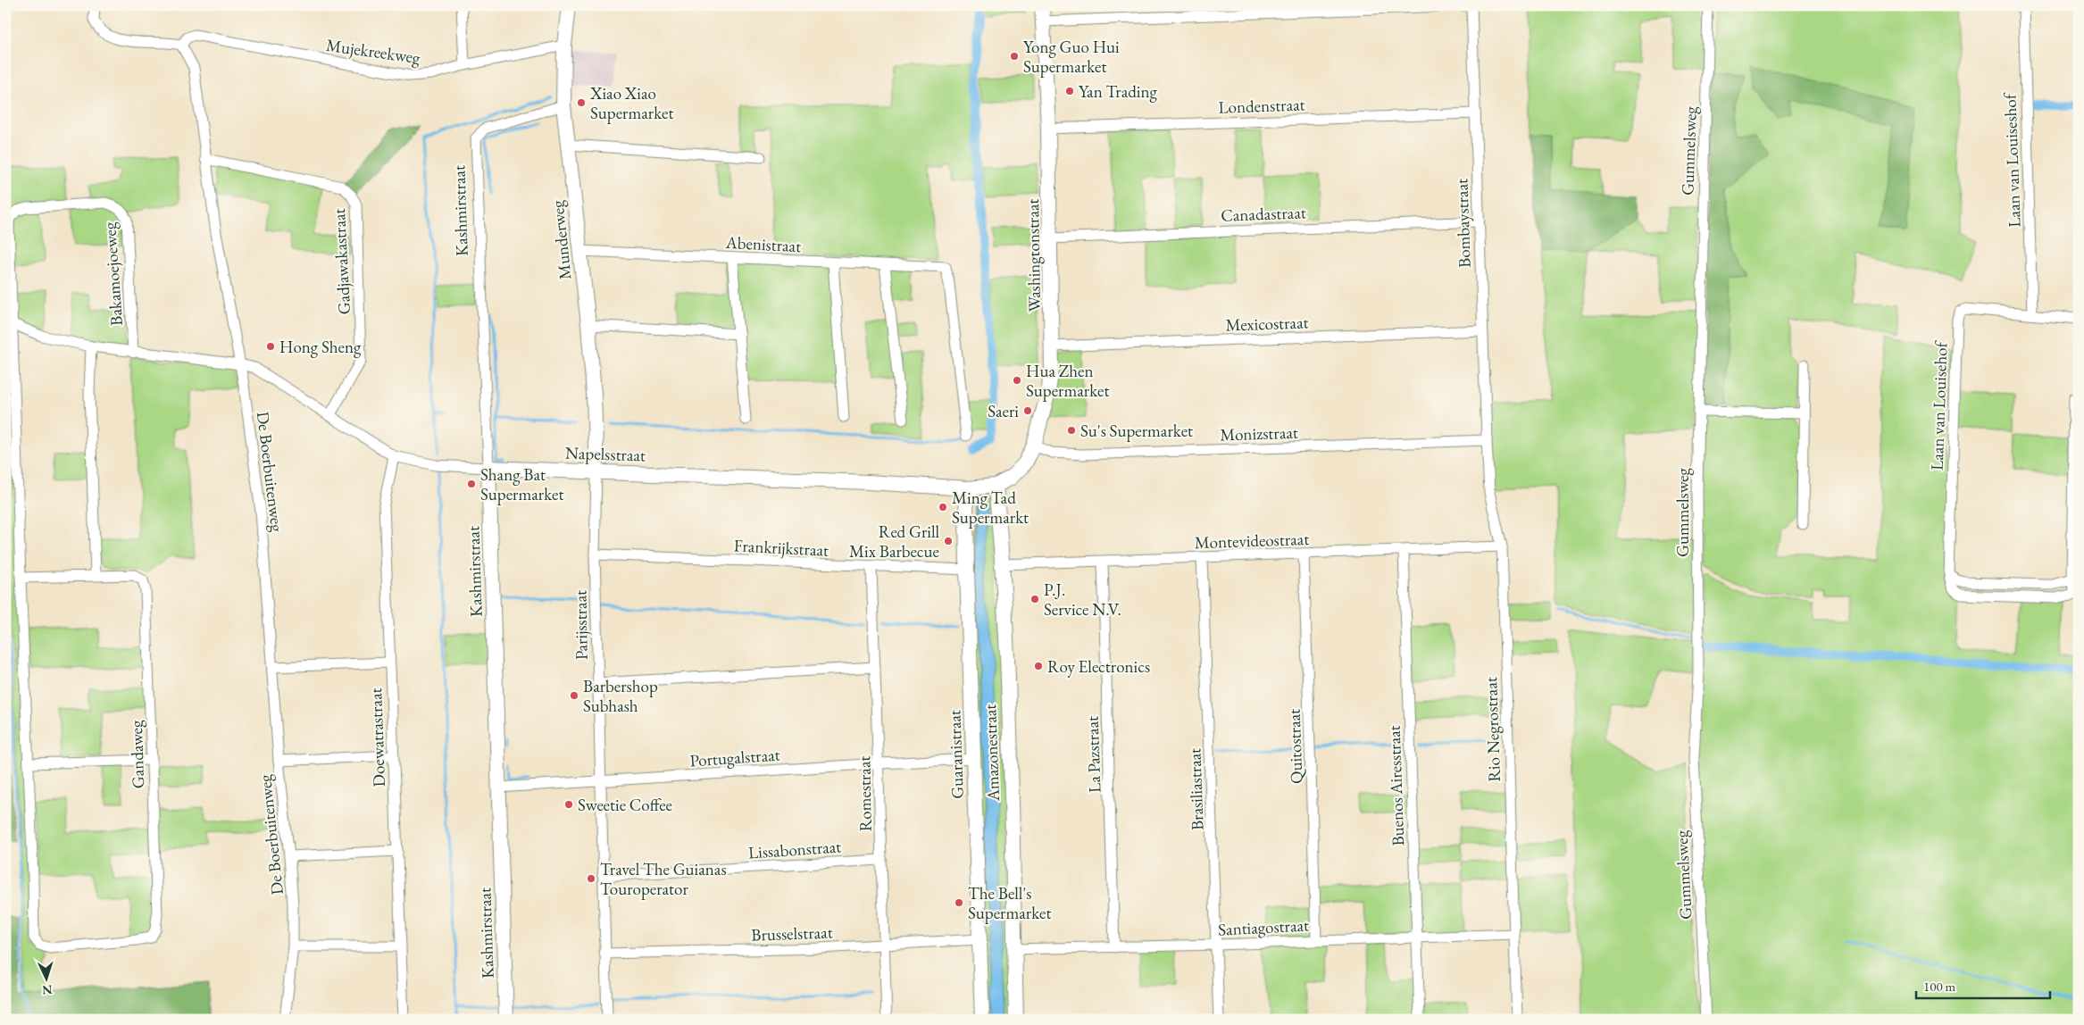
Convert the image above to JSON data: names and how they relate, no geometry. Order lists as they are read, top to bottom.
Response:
{
  "streets": {
    "street": [
      "Mujekreekweg",
      "Londenstraat",
      "Gummelsweg",
      "Laan van Louiseshof",
      "Kashmirstraat",
      "Canadastraat",
      "Bombaystraat",
      "Munderweg",
      "Abenistraat",
      "Washingtonstraat",
      "Gadjawakastraat",
      "Bakamoejoeweg",
      "Mexicostraat",
      "Laan van Louisehof",
      "Monizstraat",
      "Napelsstraat",
      "De Boerbuitenweg",
      "Montevideostraat",
      "Frankrijkstraat",
      "Parijsstraat",
      "Rio Negrostraat",
      "Doewatrastraat",
      "Quitostraat",
      "Amazonestraat",
      "Gandaweg",
      "Guaranistraat",
      "La Pazstraat",
      "Portugalstraat",
      "Buenos Airesstraat",
      "Brasiliastraat",
      "Romestraat",
      "Lissabonstraat",
      "Santiagostraat",
      "Brusselstraat"
    ]
  },
  "crossings": [
    ["Mujekreekweg", "Munderweg"],
    ["Mujekreekweg", "De Boerbuitenweg"],
    ["Londenstraat", "Bombaystraat"],
    ["Londenstraat", "Washingtonstraat"],
    ["Laan van Louiseshof", "Laan van Louisehof"],
    ["Kashmirstraat", "Munderweg"],
    ["Kashmirstraat", "Napelsstraat"],
    ["Kashmirstraat", "Portugalstraat"],
    ["Canadastraat", "Bombaystraat"],
    ["Canadastraat", "Washingtonstraat"],
    ["Bombaystraat", "Mexicostraat"],
    ["Bombaystraat", "Monizstraat"],
    ["Bombaystraat", "Rio Negrostraat"],
    ["Munderweg", "Abenistraat"],
    ["Munderweg", "Napelsstraat"],
    ["Munderweg", "Parijsstraat"],
    ["Washingtonstraat", "Mexicostraat"],
    ["Washingtonstraat", "Monizstraat"],
    ["Washingtonstraat", "Napelsstraat"],
    ["Washingtonstraat", "Amazonestraat"],
    ["Gadjawakastraat", "Napelsstraat"],
    ["Gadjawakastraat", "De Boerbuitenweg"],
    ["Bakamoejoeweg", "Napelsstraat"],
    ["Bakamoejoeweg", "Gandaweg"],
    ["Monizstraat", "Rio Negrostraat"],
    ["Napelsstraat", "De Boerbuitenweg"],
    ["Napelsstraat", "Parijsstraat"],
    ["Napelsstraat", "Doewatrastraat"],
    ["Napelsstraat", "Amazonestraat"],
    ["Napelsstraat", "Guaranistraat"],
    ["Montevideostraat", "Rio Negrostraat"],
    ["Montevideostraat", "Quitostraat"],
    ["Montevideostraat", "Amazonestraat"],
    ["Montevideostraat", "La Pazstraat"],
    ["Montevideostraat", "Buenos Airesstraat"],
    ["Montevideostraat", "Brasiliastraat"],
    ["Frankrijkstraat", "Parijsstraat"],
    ["Frankrijkstraat", "Guaranistraat"],
    ["Frankrijkstraat", "Romestraat"],
    ["Parijsstraat", "Portugalstraat"],
    ["Parijsstraat", "Lissabonstraat"],
    ["Parijsstraat", "Brusselstraat"],
    ["Rio Negrostraat", "Santiagostraat"],
    ["Quitostraat", "Santiagostraat"],
    ["Amazonestraat", "Santiagostraat"],
    ["Guaranistraat", "Portugalstraat"],
    ["Guaranistraat", "Brusselstraat"],
    ["La Pazstraat", "Santiagostraat"],
    ["Portugalstraat", "Romestraat"],
    ["Buenos Airesstraat", "Santiagostraat"],
    ["Brasiliastraat", "Santiagostraat"],
    ["Romestraat", "Lissabonstraat"],
    ["Romestraat", "Brusselstraat"]
  ],
  "places": [
    "Yong Guo Hui Supermarket",
    "Yan Trading",
    "Xiao Xiao Supermarket",
    "Hong Sheng",
    "Hua Zhen Supermarket",
    "Saeri",
    "Su's Supermarket",
    "Shang Bat Supermarket",
    "Ming Tad Supermarkt",
    "Red Grill Mix Barbecue",
    "P.J. Service N.V.",
    "Roy Electronics",
    "Barbershop Subhash",
    "Sweetie Coffee",
    "Travel The Guianas Touroperator",
    "The Bell's Supermarket"
  ],
  "scale_bar": "100 m",
  "north": "bottom"
}
